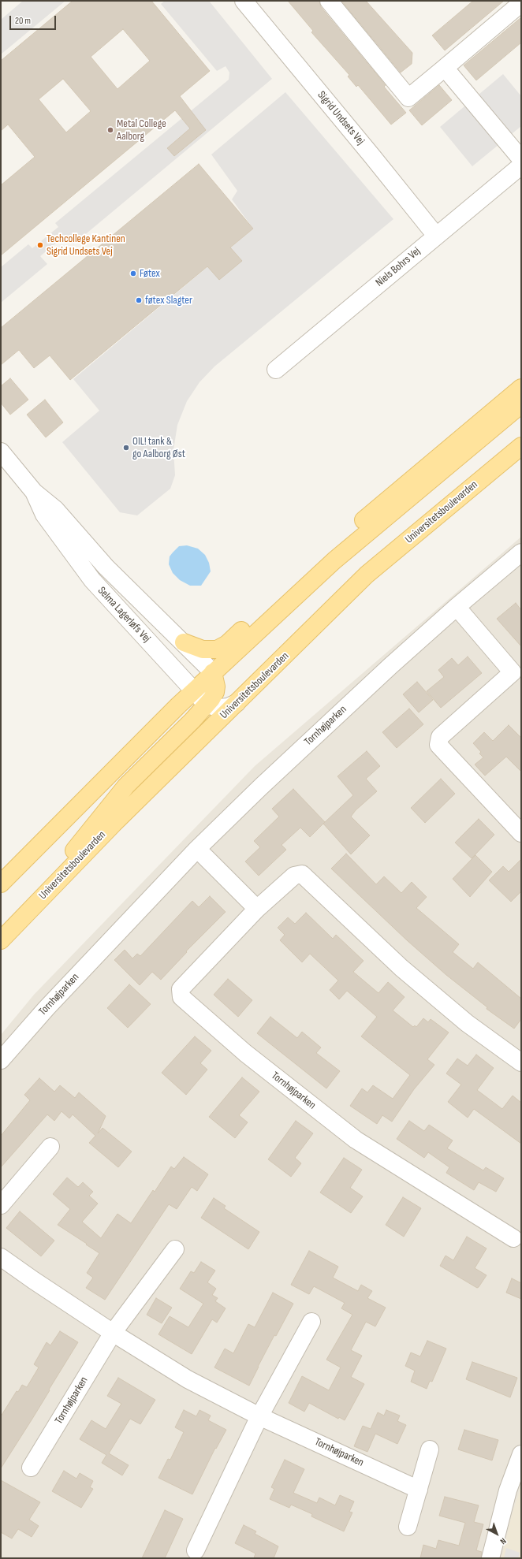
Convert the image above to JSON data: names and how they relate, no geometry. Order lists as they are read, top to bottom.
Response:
{
  "streets": {
    "main road": ["Universitetsboulevarden"],
    "street": [
      "Sigrid Undsets Vej",
      "Niels Bohrs Vej",
      "Selma Lagerløfs Vej",
      "Tornhøjparken"
    ]
  },
  "crossings": [
    ["Sigrid Undsets Vej", "Niels Bohrs Vej"]
  ],
  "places": [
    "Metal College Aalborg",
    "Techcollege Kantinen Sigrid Undsets Vej",
    "Føtex",
    "føtex Slagter",
    "OIL! tank & go Aalborg Øst"
  ],
  "scale_bar": "20 m",
  "north": "bottom right"
}
